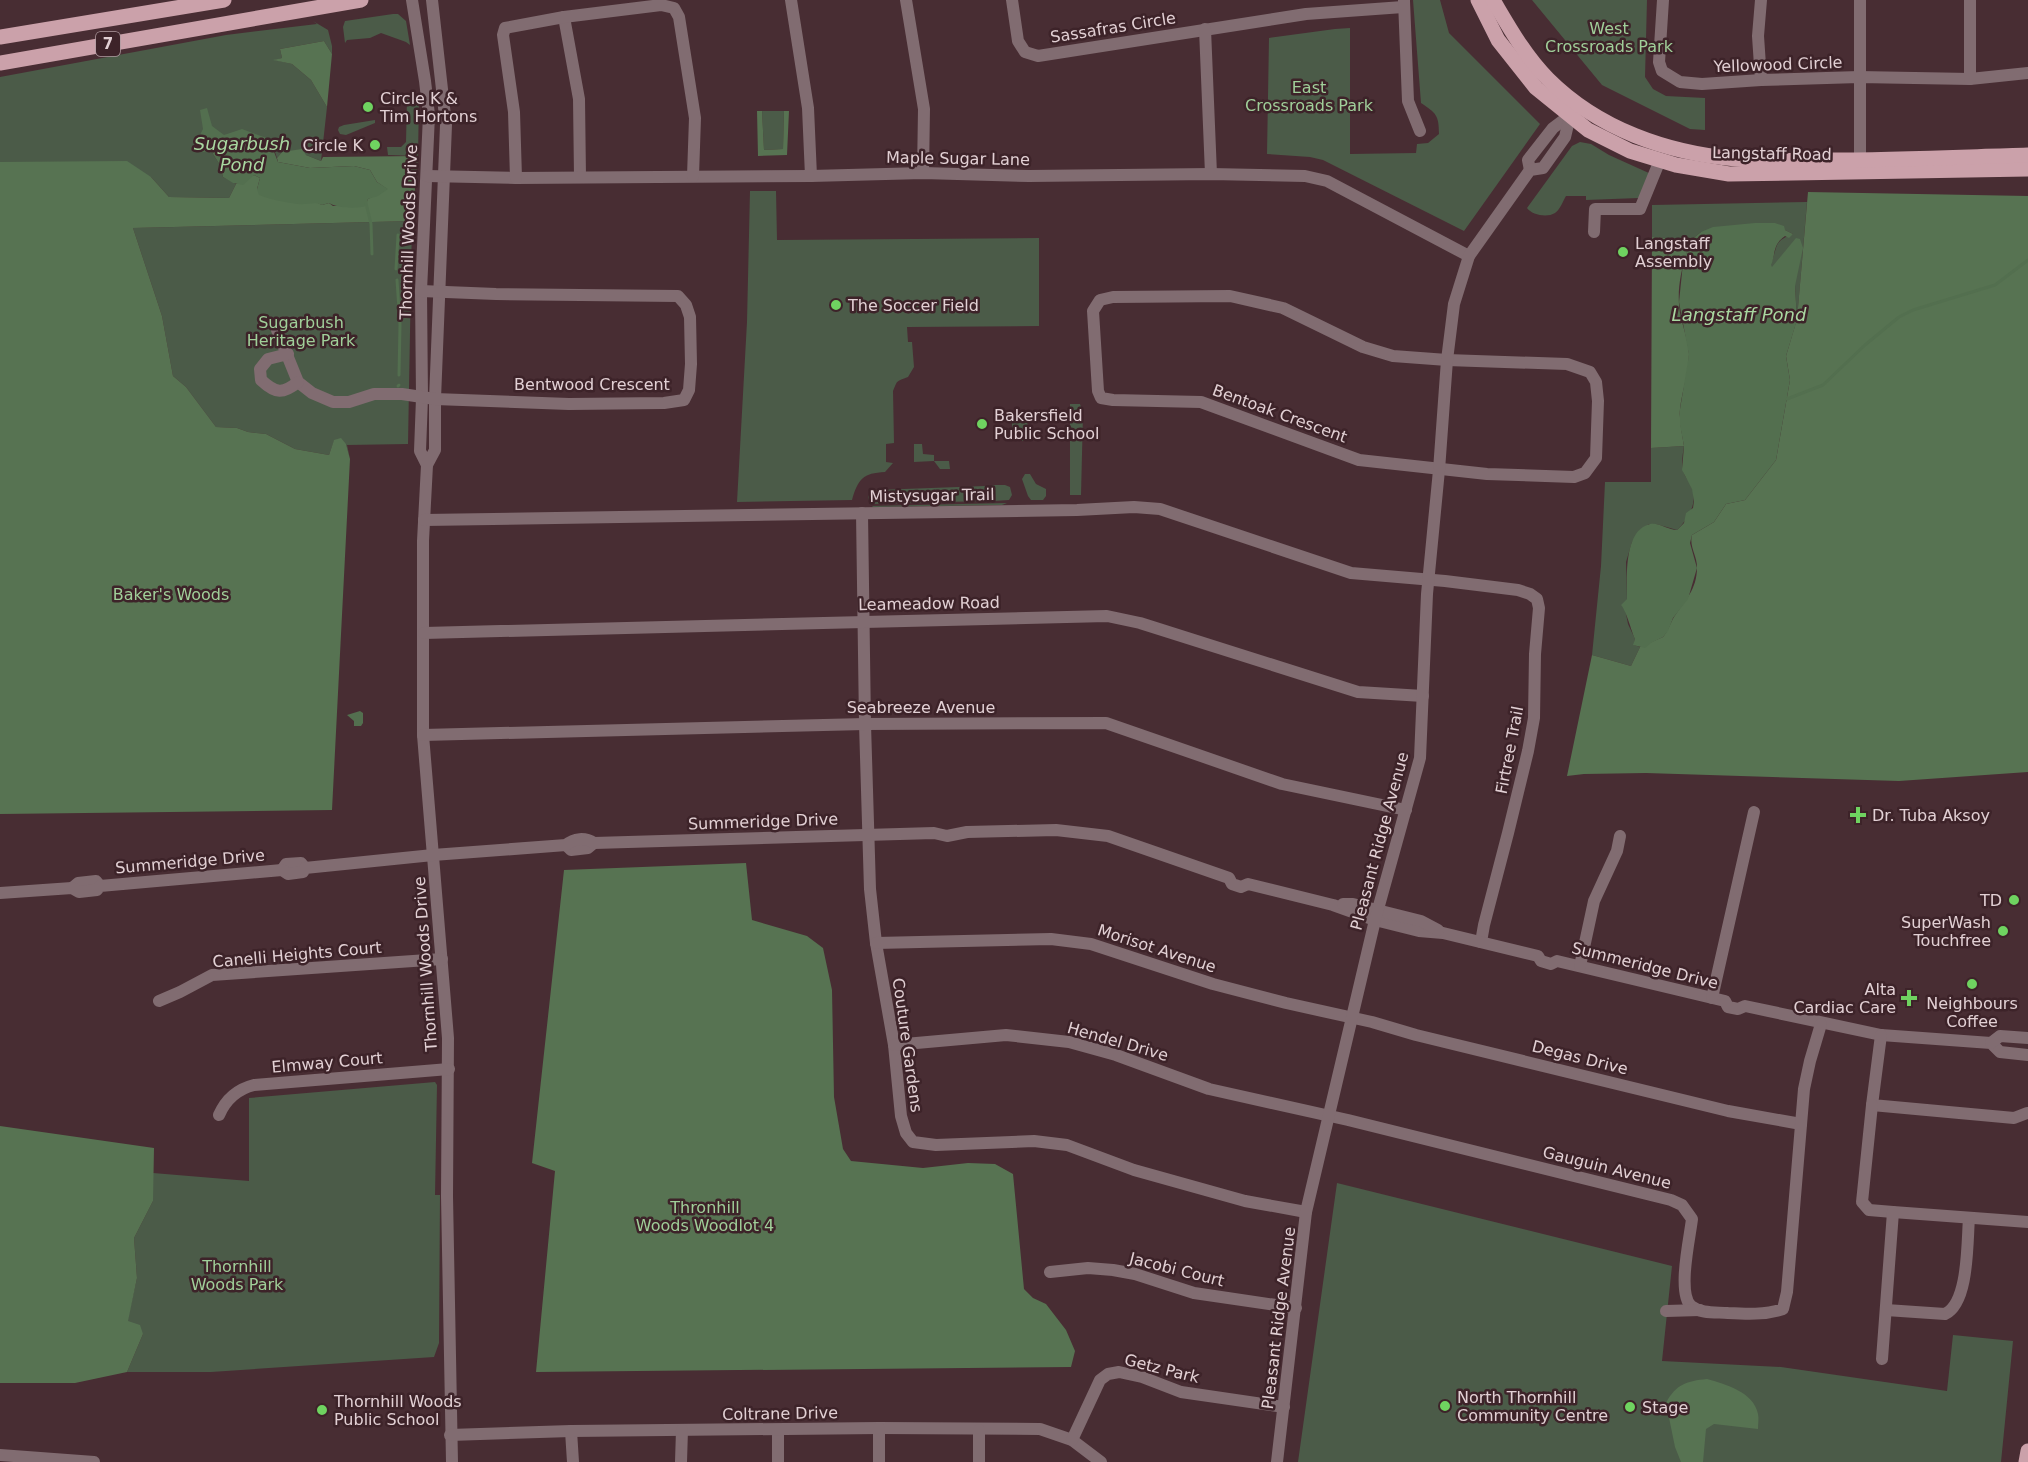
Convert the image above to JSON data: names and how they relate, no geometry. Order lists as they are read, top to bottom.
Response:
{
  "streets": {
    "main road": ["7", "Langstaff Road"],
    "street": [
      "Sassafras Circle",
      "Yellowood Circle",
      "Maple Sugar Lane",
      "Thornhill Woods Drive",
      "Bentwood Crescent",
      "Bentoak Crescent",
      "Mistysugar Trail",
      "Leameadow Road",
      "Seabreeze Avenue",
      "Firtree Trail",
      "Summeridge Drive",
      "Pleasant Ridge Avenue",
      "Morisot Avenue",
      "Canelli Heights Court",
      "Hendel Drive",
      "Couture Gardens",
      "Degas Drive",
      "Elmway Court",
      "Gauguin Avenue",
      "Jacobi Court",
      "Getz Park",
      "Coltrane Drive"
    ]
  },
  "crossings": [
    ["Langstaff Road", "Pleasant Ridge Avenue"],
    ["Maple Sugar Lane", "Thornhill Woods Drive"],
    ["Maple Sugar Lane", "Pleasant Ridge Avenue"],
    ["Thornhill Woods Drive", "Bentwood Crescent"],
    ["Thornhill Woods Drive", "Mistysugar Trail"],
    ["Thornhill Woods Drive", "Leameadow Road"],
    ["Thornhill Woods Drive", "Seabreeze Avenue"],
    ["Thornhill Woods Drive", "Summeridge Drive"],
    ["Thornhill Woods Drive", "Canelli Heights Court"],
    ["Thornhill Woods Drive", "Elmway Court"],
    ["Thornhill Woods Drive", "Coltrane Drive"],
    ["Bentoak Crescent", "Pleasant Ridge Avenue"],
    ["Mistysugar Trail", "Firtree Trail"],
    ["Mistysugar Trail", "Pleasant Ridge Avenue"],
    ["Mistysugar Trail", "Couture Gardens"],
    ["Leameadow Road", "Pleasant Ridge Avenue"],
    ["Leameadow Road", "Couture Gardens"],
    ["Seabreeze Avenue", "Pleasant Ridge Avenue"],
    ["Seabreeze Avenue", "Couture Gardens"],
    ["Firtree Trail", "Summeridge Drive"],
    ["Firtree Trail", "Pleasant Ridge Avenue"],
    ["Summeridge Drive", "Pleasant Ridge Avenue"],
    ["Summeridge Drive", "Couture Gardens"],
    ["Pleasant Ridge Avenue", "Morisot Avenue"],
    ["Pleasant Ridge Avenue", "Hendel Drive"],
    ["Pleasant Ridge Avenue", "Couture Gardens"],
    ["Pleasant Ridge Avenue", "Degas Drive"],
    ["Pleasant Ridge Avenue", "Gauguin Avenue"],
    ["Pleasant Ridge Avenue", "Jacobi Court"],
    ["Pleasant Ridge Avenue", "Getz Park"],
    ["Morisot Avenue", "Couture Gardens"],
    ["Morisot Avenue", "Degas Drive"],
    ["Hendel Drive", "Couture Gardens"],
    ["Hendel Drive", "Gauguin Avenue"],
    ["Getz Park", "Coltrane Drive"]
  ],
  "water": ["Sugarbush Pond", "Langstaff Pond"],
  "parks": [
    "West Crossroads Park",
    "East Crossroads Park",
    "Sugarbush Heritage Park",
    "Baker's Woods",
    "Thronhill Woods Woodlot 4",
    "Thornhill Woods Park"
  ],
  "places": {
    "other": [
      "Circle K & Tim Hortons",
      "Circle K",
      "Langstaff Assembly",
      "The Soccer Field",
      "Bakersfield Public School",
      "TD",
      "SuperWash Touchfree",
      "Neighbours Coffee",
      "North Thornhill Community Centre",
      "Stage",
      "Thornhill Woods Public School"
    ],
    "health": ["Dr. Tuba Aksoy", "Alta Cardiac Care"]
  }
}
